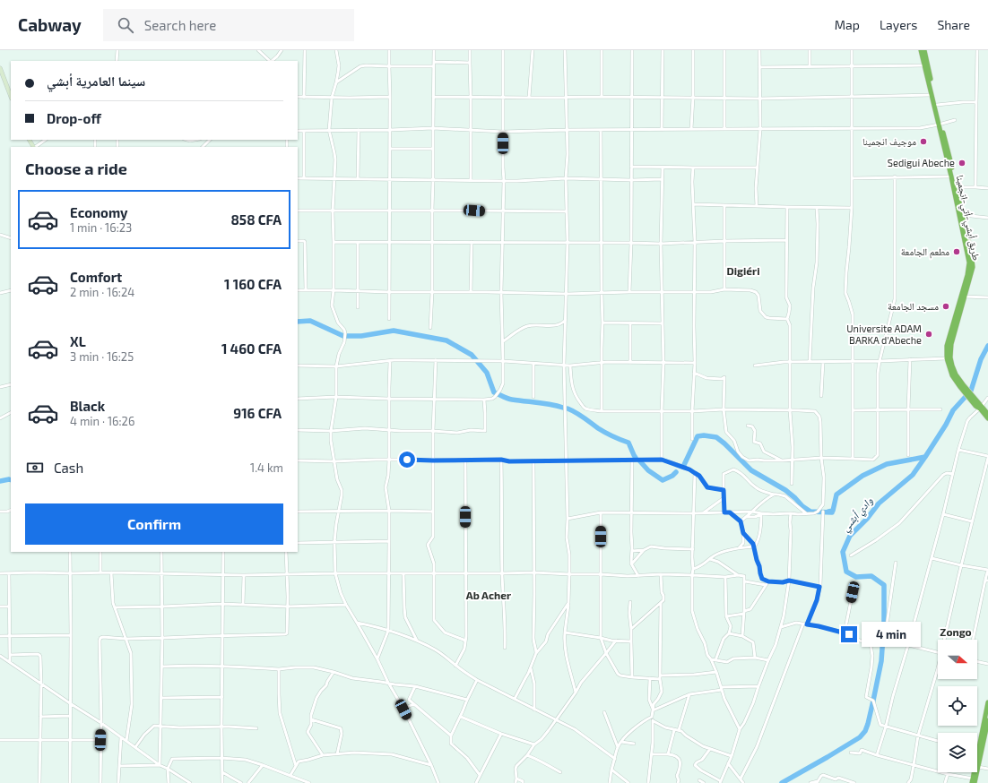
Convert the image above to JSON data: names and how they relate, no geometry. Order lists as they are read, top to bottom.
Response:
{
  "streets": {
    "highway": ["طريق أبشي-أتي-انجمينا"]
  },
  "districts": ["Digiéri", "Ab Acher", "Zongo"],
  "water": ["وادي أبشي"],
  "places": [
    "موجيف انجمينا",
    "Sedigui Abeche",
    "مطعم الجامعة",
    "مسجد الجامعة",
    "Universite ADAM BARKA d'Abeche"
  ],
  "north": "right",
  "page": {
    "header": "Cabway",
    "search": "Search here",
    "nav": ["Map", "Layers", "Share"],
    "banner": ["سينما العامرية أبشي", "Drop-off"],
    "heading": "Choose a ride",
    "list": [
      {
        "name": "Economy",
        "note": "1 min · 16:23",
        "value": "858 CFA"
      },
      {
        "name": "Comfort",
        "note": "2 min · 16:24",
        "value": "1 160 CFA"
      },
      {
        "name": "XL",
        "note": "3 min · 16:25",
        "value": "1 460 CFA"
      },
      {
        "name": "Black",
        "note": "4 min · 16:26",
        "value": "916 CFA"
      }
    ],
    "pay": ["Cash", "1.4 km"],
    "buttons": "Confirm",
    "bubble": "4 min"
  }
}
